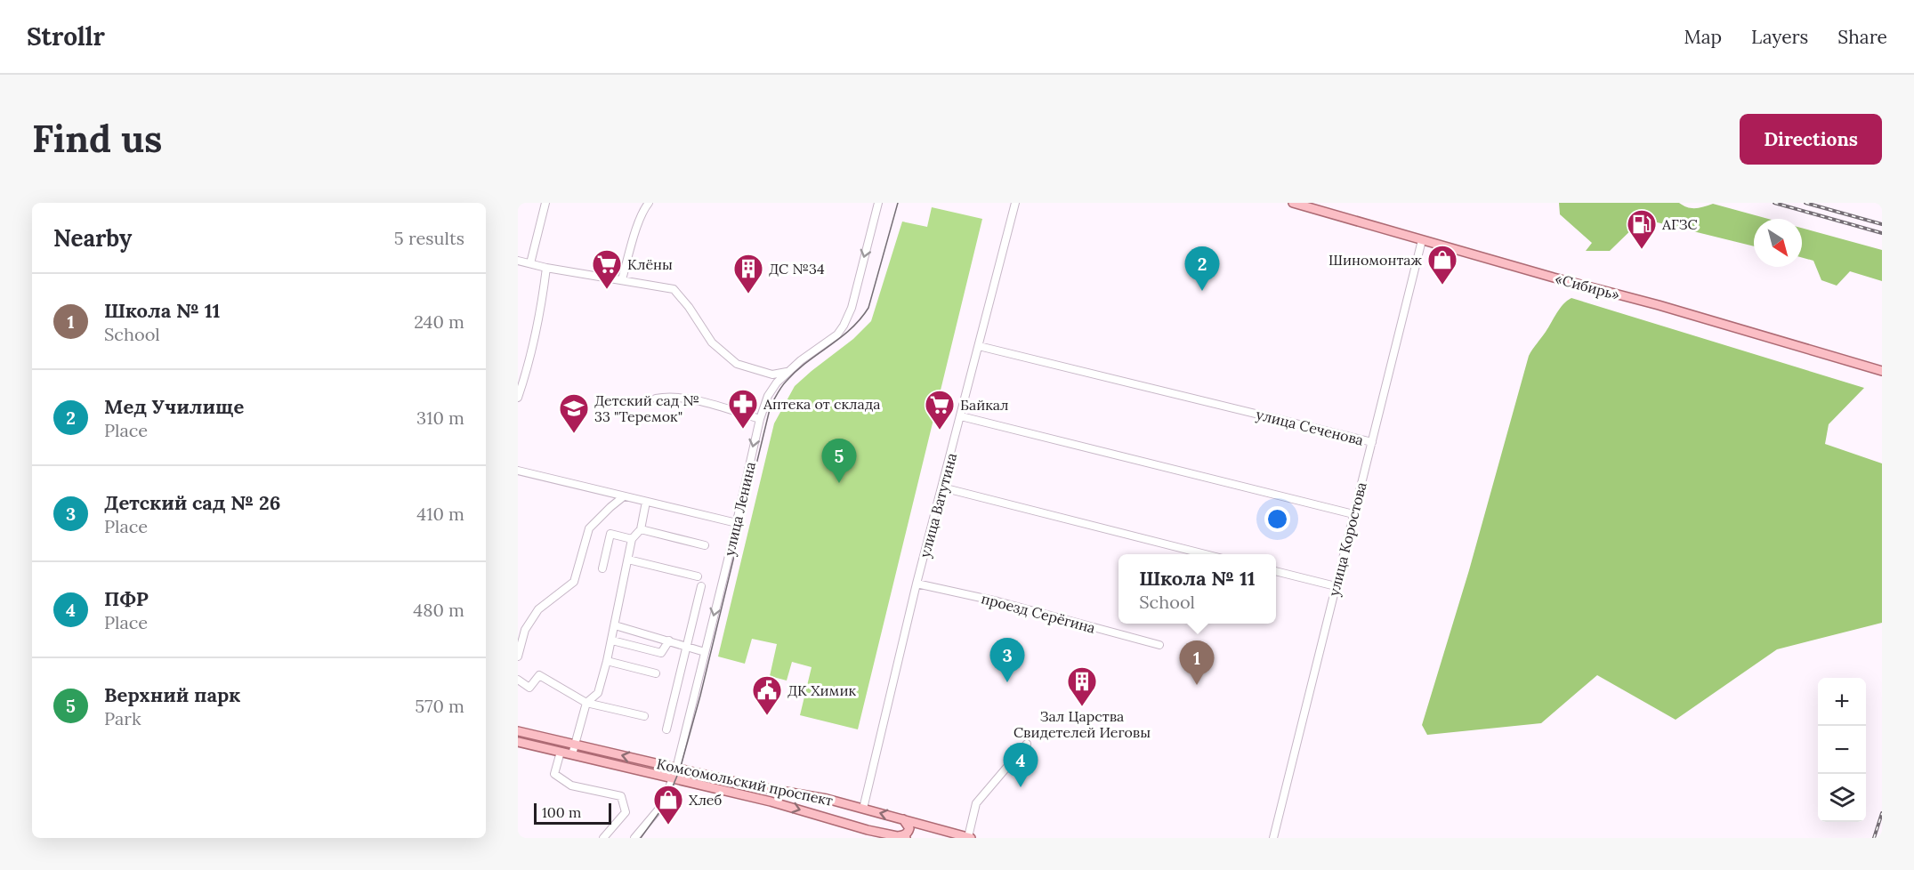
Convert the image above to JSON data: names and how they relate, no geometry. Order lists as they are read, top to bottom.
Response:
{
  "streets": {
    "main road": ["«Сибирь»", "Комсомольский проспект"],
    "street": [
      "улица Сеченова",
      "улица Ватутина",
      "улица Ленина",
      "улица Коростова",
      "проезд Серёгина"
    ]
  },
  "crossings": [
    ["«Сибирь»", "улица Коростова"],
    ["улица Сеченова", "улица Ватутина"],
    ["улица Сеченова", "улица Коростова"],
    ["улица Ватутина", "проезд Серёгина"],
    ["улица Ватутина", "Комсомольский проспект"],
    ["улица Ленина", "Комсомольский проспект"]
  ],
  "one_way": ["улица Ленина"],
  "places": {
    "fuel station": ["АГЗС"],
    "shop": ["Шиномонтаж", "Хлеб"],
    "supermarket": ["Клёны", "Байкал"],
    "building": ["ДС №34", "Зал Царства Свидетелей Иеговы"],
    "pharmacy": ["Аптека от склада"],
    "school or university": ["Детский сад № 33 \"Теремок\""],
    "public building": ["ДК Химик"]
  },
  "scale_bar": "100 m",
  "north": "bottom right",
  "page": {
    "header": "Strollr",
    "nav": ["Map", "Layers", "Share"],
    "buttons": "Directions",
    "title": "Find us",
    "heading": ["Nearby", "5 results"],
    "pins": [
      "2",
      "5",
      "3",
      "1",
      "4"
    ],
    "list": [
      {
        "mark": "1",
        "name": "Школа № 11",
        "note": "School",
        "value": "240 m"
      },
      {
        "mark": "2",
        "name": "Мед Училище",
        "note": "Place",
        "value": "310 m"
      },
      {
        "mark": "3",
        "name": "Детский сад № 26",
        "note": "Place",
        "value": "410 m"
      },
      {
        "mark": "4",
        "name": "ПФР",
        "note": "Place",
        "value": "480 m"
      },
      {
        "mark": "5",
        "name": "Верхний парк",
        "note": "Park",
        "value": "570 m"
      }
    ],
    "popup": ["Школа № 11", "School"],
    "map_buttons": ["+", "−"],
    "scale": "100 m"
  }
}
